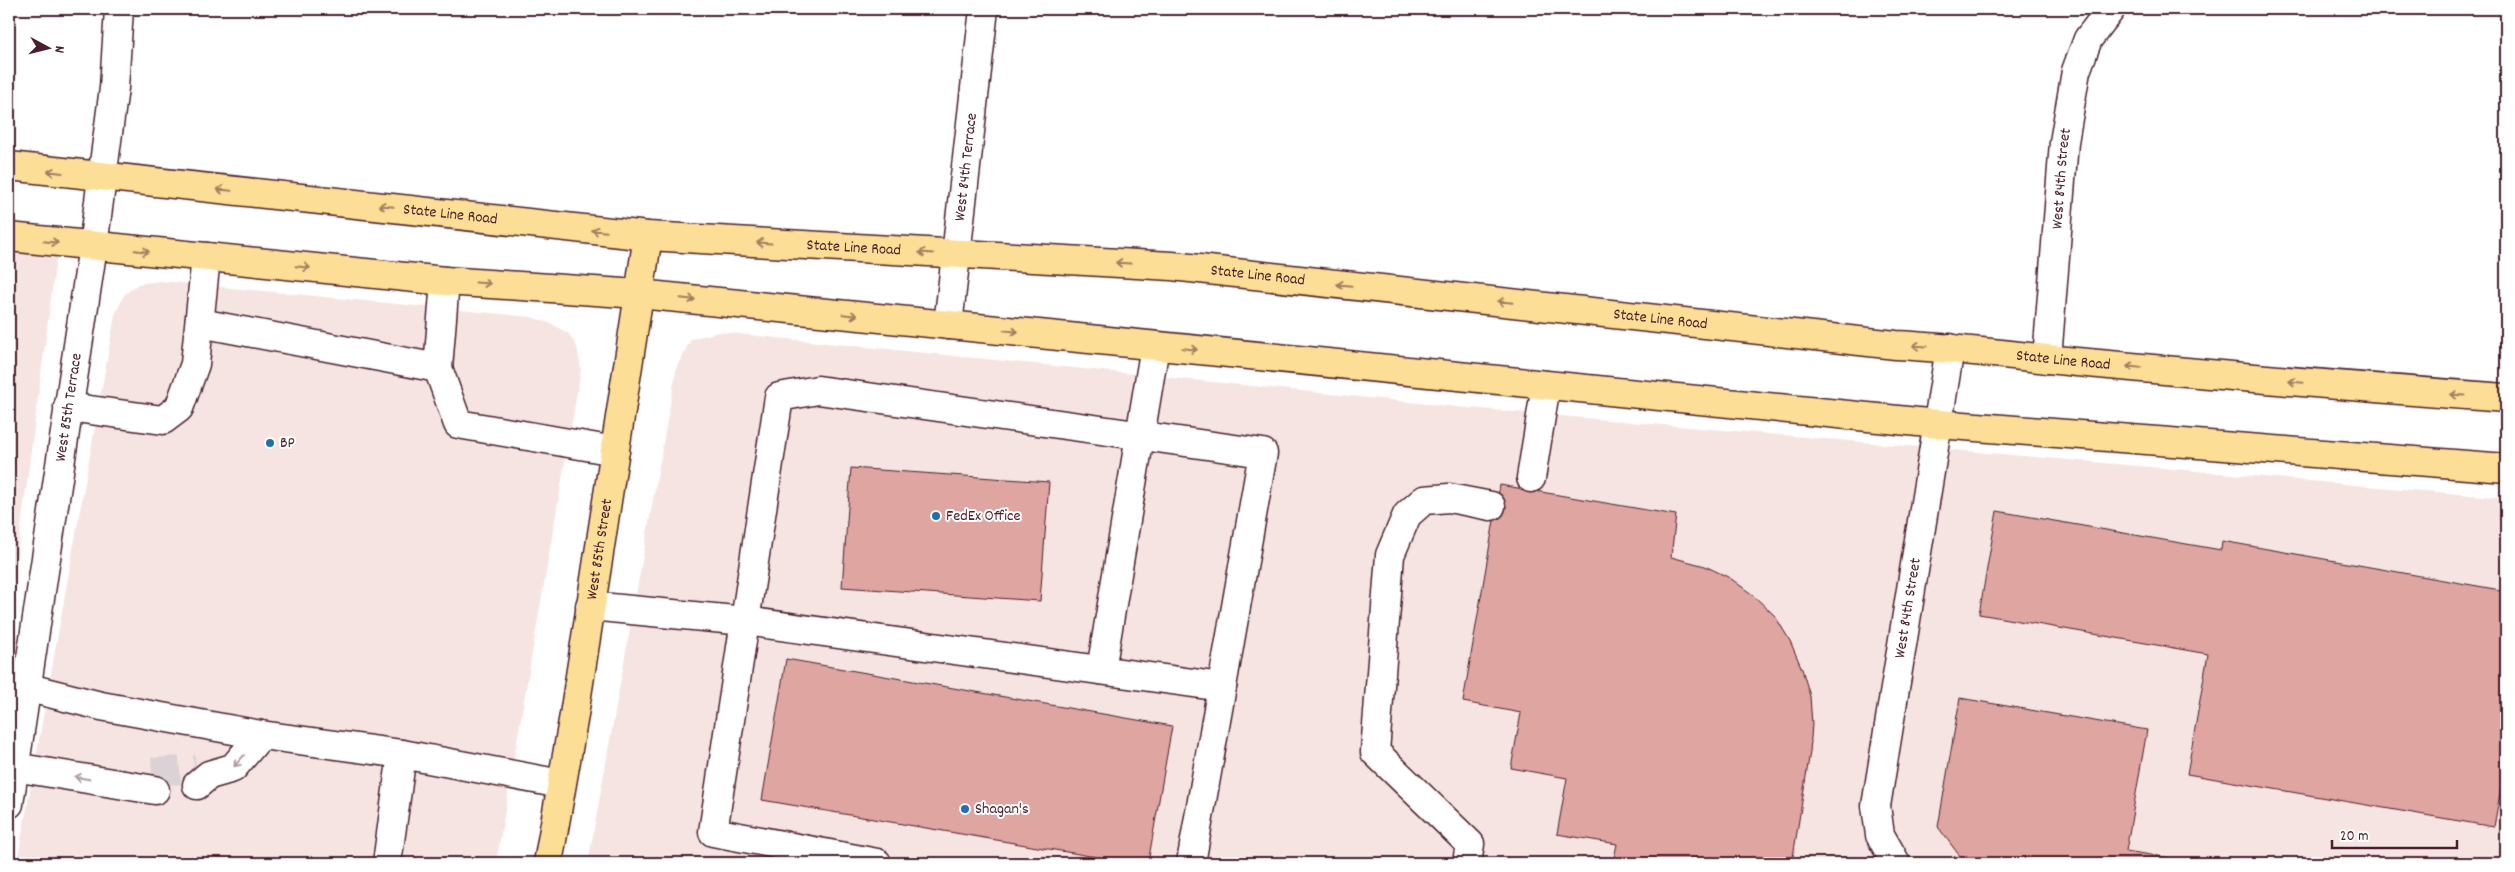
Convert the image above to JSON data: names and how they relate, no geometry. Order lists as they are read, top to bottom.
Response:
{
  "streets": {
    "main road": ["State Line Road", "West 85th Street"],
    "street": ["West 84th Terrace", "West 84th Street", "West 85th Terrace"]
  },
  "crossings": [
    ["West 84th Terrace", "State Line Road"],
    ["West 84th Street", "State Line Road"],
    ["State Line Road", "West 85th Terrace"],
    ["State Line Road", "West 85th Street"]
  ],
  "places": ["BP", "FedEx Office", "Shagan's"],
  "scale_bar": "20 m",
  "north": "right"
}
